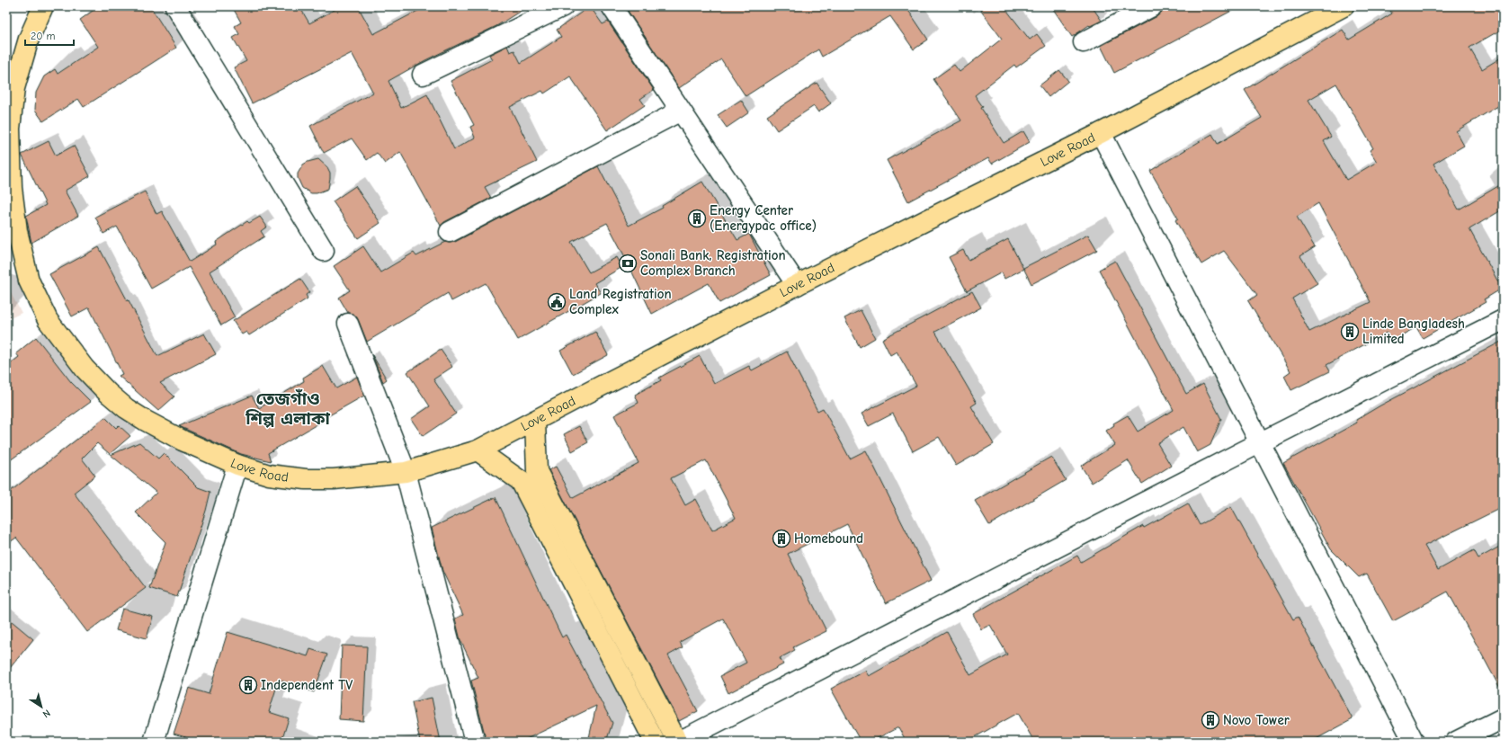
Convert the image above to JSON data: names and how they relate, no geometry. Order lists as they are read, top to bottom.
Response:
{
  "streets": {
    "main road": ["Love Road"]
  },
  "districts": ["তেজগাঁও শিল্প এলাকা"],
  "places": {
    "building": [
      "Energy Center (Energypac office)",
      "Linde Bangladesh Limited",
      "Homebound",
      "Independent TV",
      "Novo Tower"
    ],
    "bank": ["Sonali Bank, Registration Complex Branch"],
    "public building": ["Land Registration Complex"]
  },
  "scale_bar": "20 m",
  "north": "bottom right"
}
